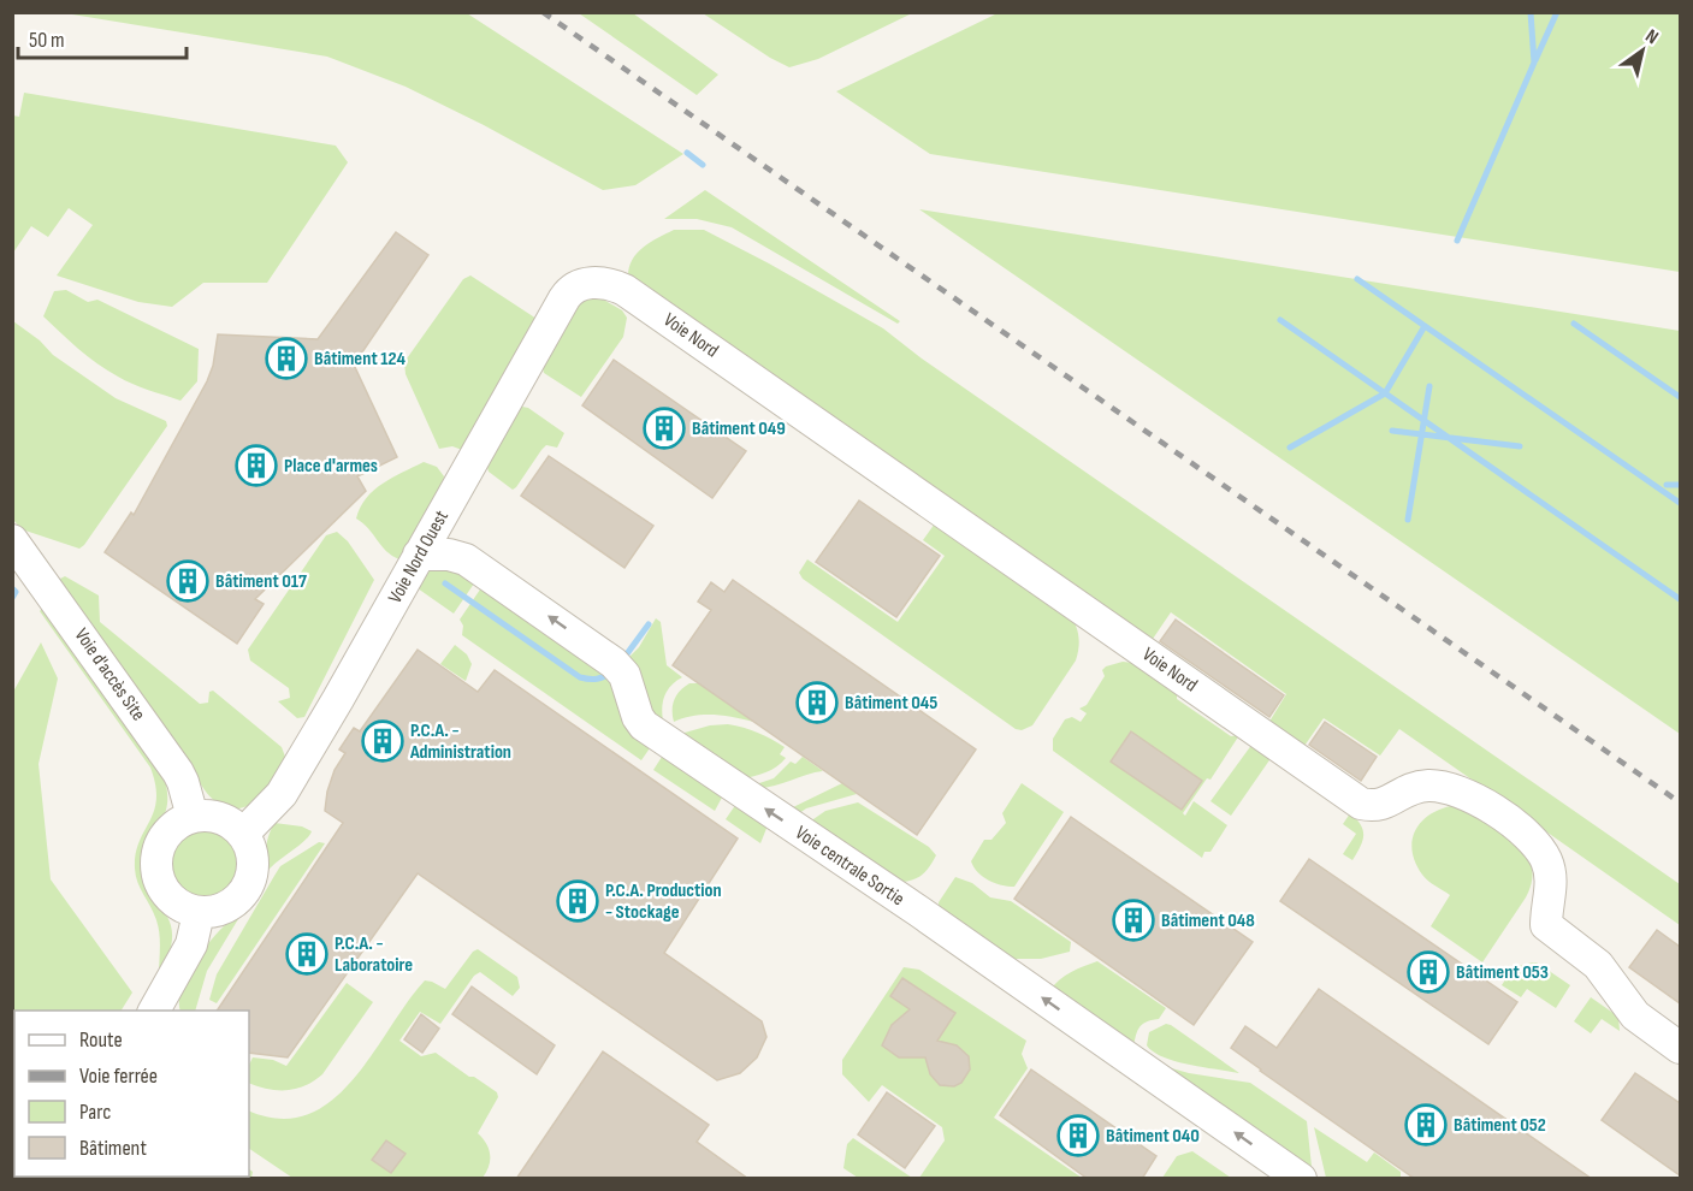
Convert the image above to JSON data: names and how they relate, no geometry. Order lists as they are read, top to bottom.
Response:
{
  "streets": {
    "street": [
      "Voie Nord",
      "Voie Nord Ouest",
      "Voie d'accès Site",
      "Voie centrale Sortie"
    ]
  },
  "crossings": [
    ["Voie Nord", "Voie Nord Ouest"],
    ["Voie Nord Ouest", "Voie d'accès Site"],
    ["Voie Nord Ouest", "Voie centrale Sortie"]
  ],
  "one_way": ["Voie centrale Sortie"],
  "places": {
    "building": [
      "Bâtiment 124",
      "Bâtiment 049",
      "Place d'armes",
      "Bâtiment 017",
      "Bâtiment 045",
      "P.C.A. - Administration",
      "P.C.A. Production - Stockage",
      "Bâtiment 048",
      "P.C.A. - Laboratoire",
      "Bâtiment 053",
      "Bâtiment 052",
      "Bâtiment 040"
    ]
  },
  "legend": [
    "Route",
    "Voie ferrée",
    "Parc",
    "Bâtiment"
  ],
  "scale_bar": "50 m",
  "north": "top right"
}
